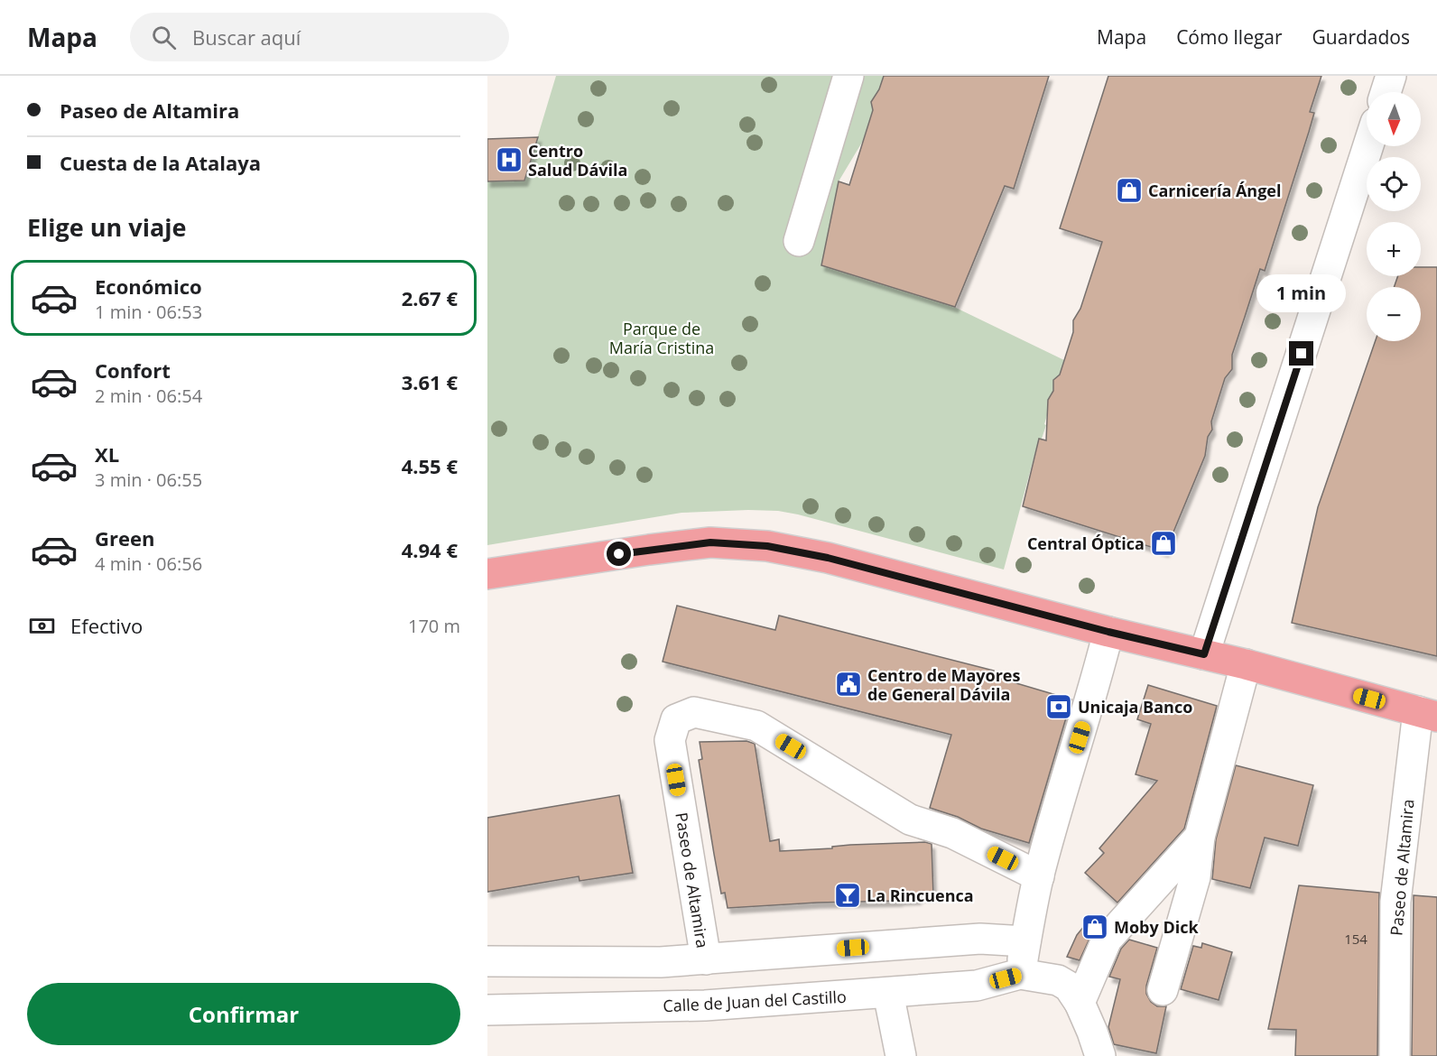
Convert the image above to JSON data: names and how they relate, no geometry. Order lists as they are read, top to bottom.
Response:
{
  "streets": {
    "main road": ["Paseo de Altamira"],
    "street": ["Calle de Juan del Castillo"]
  },
  "parks": ["Parque de María Cristina"],
  "places": {
    "hospital": ["Centro Salud Dávila"],
    "shop": ["Carnicería Ángel", "Central Óptica", "Moby Dick"],
    "public building": ["Centro de Mayores de General Dávila"],
    "bank": ["Unicaja Banco"],
    "bar": ["La Rincuenca"]
  },
  "house_numbers": ["154"],
  "north": "bottom",
  "page": {
    "header": "Mapa",
    "search": "Buscar aquí",
    "nav": ["Mapa", "Cómo llegar", "Guardados"],
    "banner": ["Paseo de Altamira", "Cuesta de la Atalaya"],
    "map_buttons": ["+", "−"],
    "heading": "Elige un viaje",
    "list": [
      {
        "name": "Económico",
        "note": "1 min · 06:53",
        "value": "2.67 €"
      },
      {
        "name": "Confort",
        "note": "2 min · 06:54",
        "value": "3.61 €"
      },
      {
        "name": "XL",
        "note": "3 min · 06:55",
        "value": "4.55 €"
      },
      {
        "name": "Green",
        "note": "4 min · 06:56",
        "value": "4.94 €"
      }
    ],
    "bubble": "1 min",
    "pay": ["Efectivo", "170 m"],
    "buttons": "Confirmar"
  }
}
